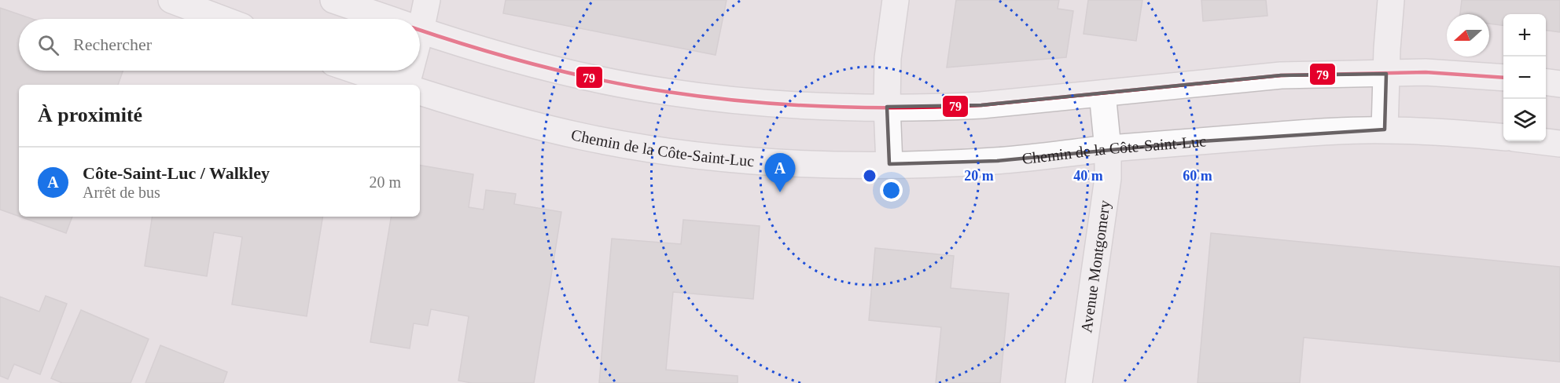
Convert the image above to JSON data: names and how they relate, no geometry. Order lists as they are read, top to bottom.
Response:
{
  "streets": {
    "main road": ["Chemin de la Côte-Saint-Luc", "Avenue Montgomery"]
  },
  "crossings": [
    ["Chemin de la Côte-Saint-Luc", "Avenue Montgomery"]
  ],
  "lines": ["transit line 79"],
  "north": "left",
  "page": {
    "map_buttons": ["+", "−"],
    "search": "Rechercher",
    "heading": "À proximité",
    "list": [
      {
        "mark": "A",
        "name": "Côte-Saint-Luc / Walkley",
        "note": "Arrêt de bus",
        "value": "20 m"
      }
    ],
    "pins": "A"
  },
  "rings": ["20 m", "40 m", "60 m"]
}
